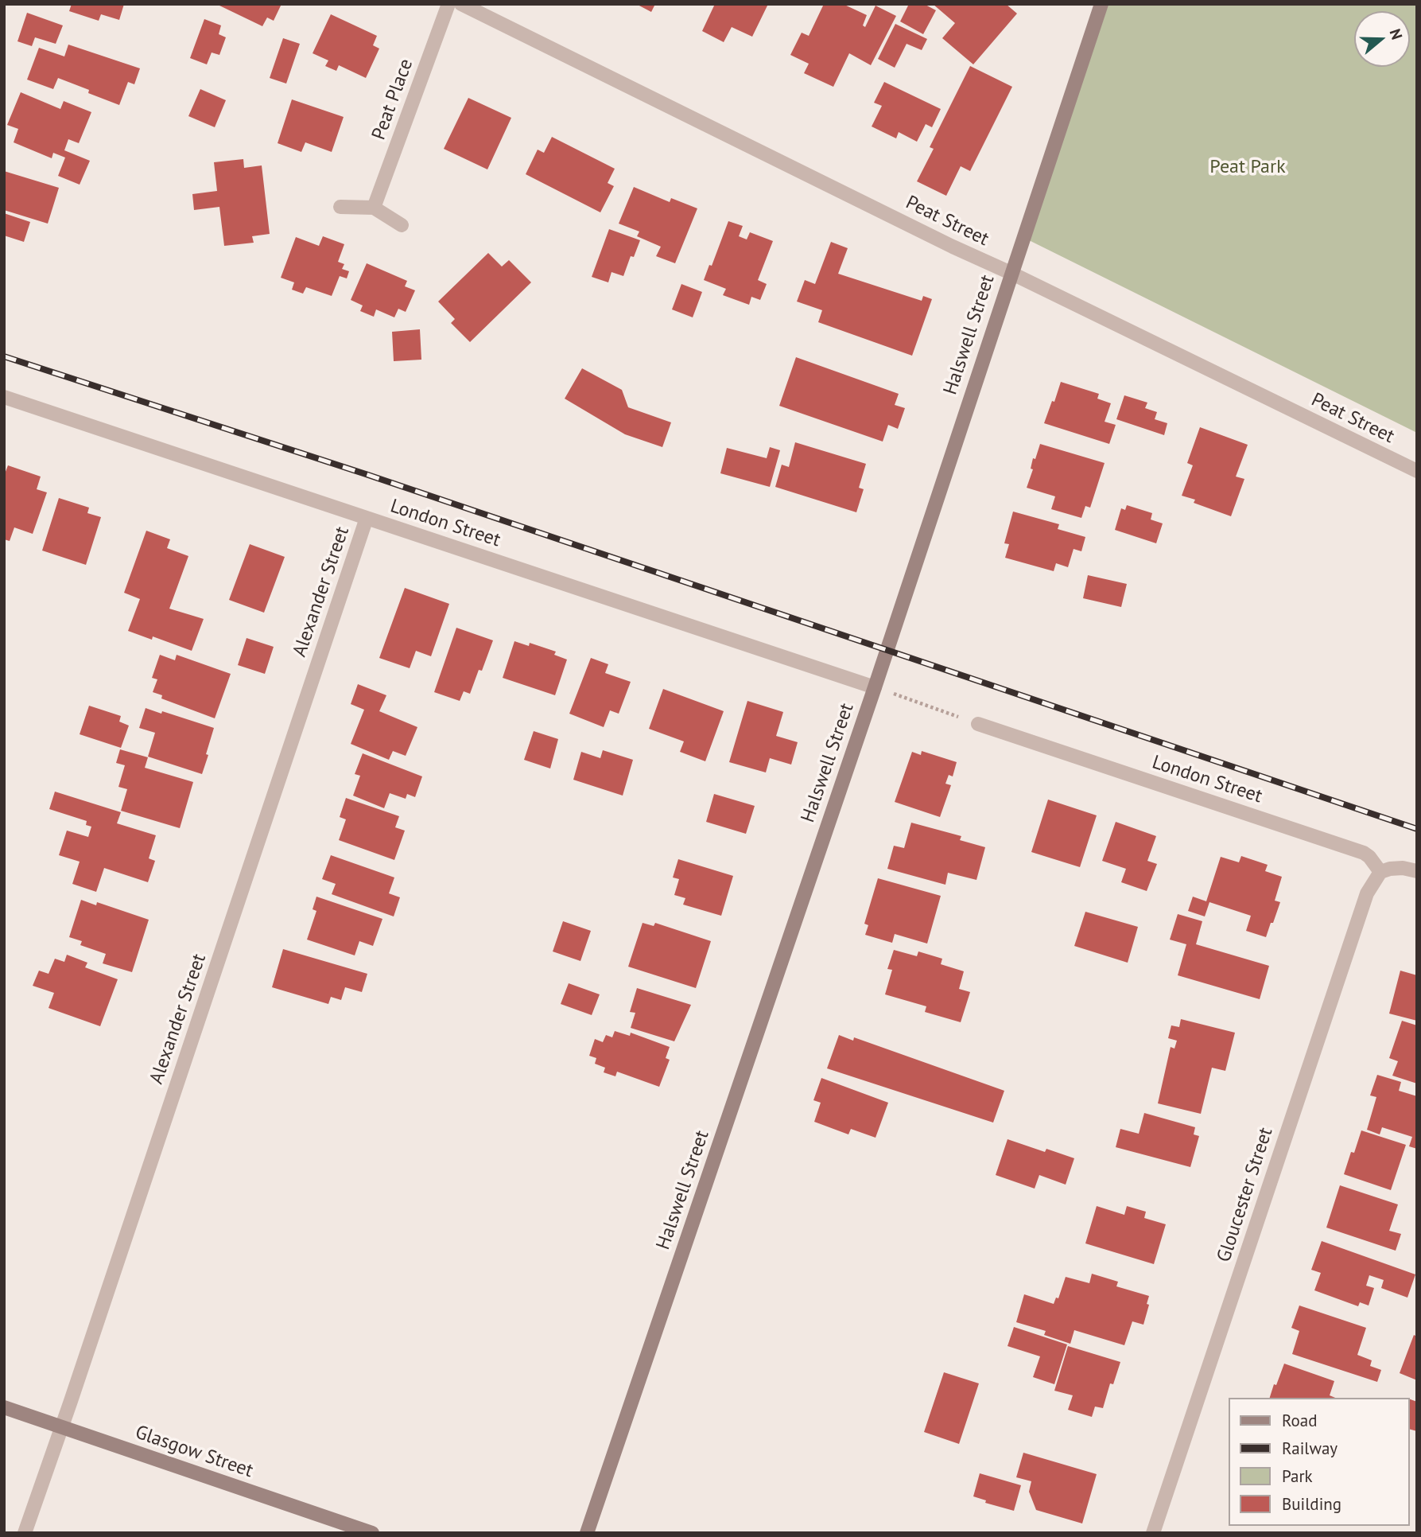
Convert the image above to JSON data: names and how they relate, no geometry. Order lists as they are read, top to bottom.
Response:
{
  "streets": {
    "street": [
      "Peat Place",
      "Peat Street",
      "Halswell Street",
      "London Street",
      "Alexander Street",
      "Gloucester Street",
      "Glasgow Street"
    ]
  },
  "crossings": [
    ["Peat Street", "Halswell Street"],
    ["Halswell Street", "London Street"],
    ["London Street", "Alexander Street"],
    ["London Street", "Gloucester Street"],
    ["Alexander Street", "Glasgow Street"]
  ],
  "parks": ["Peat Park"],
  "legend": [
    "Road",
    "Railway",
    "Park",
    "Building"
  ],
  "north": "right"
}
